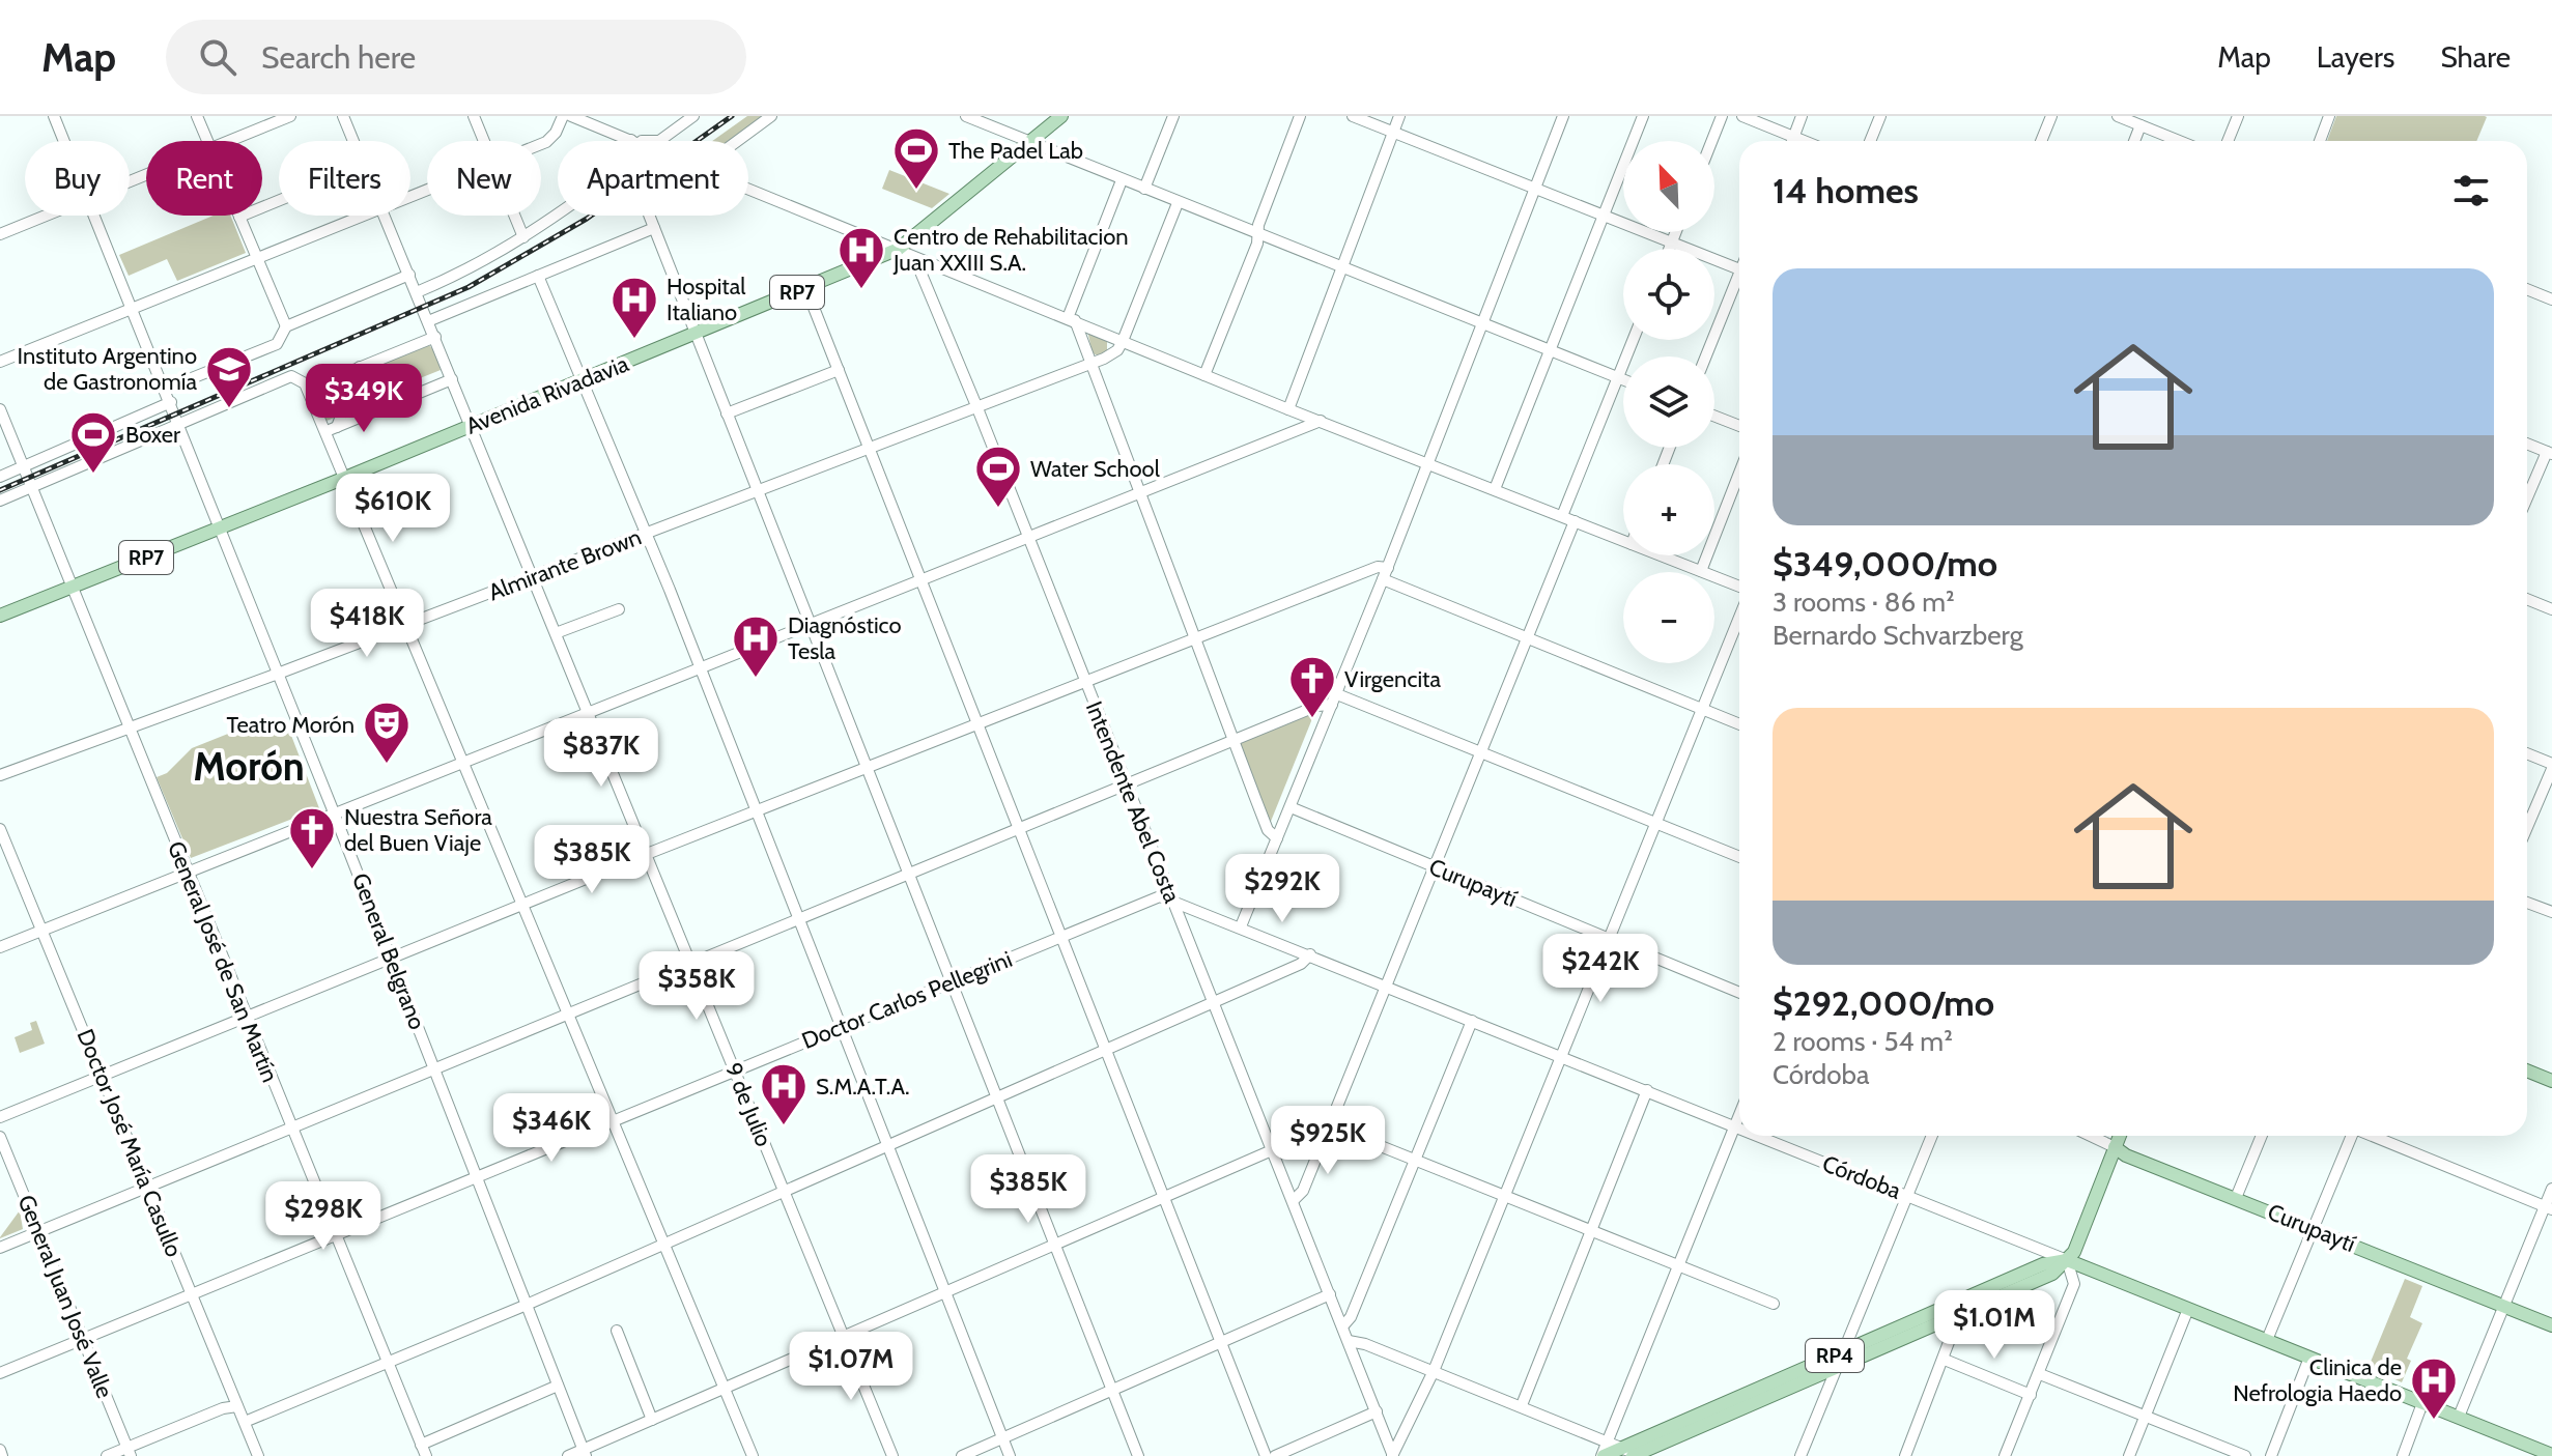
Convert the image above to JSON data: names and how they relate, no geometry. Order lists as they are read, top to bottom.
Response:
{
  "streets": {
    "main road": [
      "RP7",
      "Avenida Rivadavia",
      "Curupaytí",
      "Córdoba",
      "RP4"
    ],
    "street": [
      "Almirante Brown",
      "Intendente Abel Costa",
      "General Belgrano",
      "General José de San Martín",
      "Doctor Carlos Pellegrini",
      "9 de Julio",
      "Doctor José María Casullo",
      "General Juan José Valle"
    ]
  },
  "crossings": [
    ["Avenida Rivadavia", "Intendente Abel Costa"],
    ["Avenida Rivadavia", "General Belgrano"],
    ["Avenida Rivadavia", "General José de San Martín"],
    ["Avenida Rivadavia", "9 de Julio"],
    ["Almirante Brown", "Intendente Abel Costa"],
    ["Almirante Brown", "General Belgrano"],
    ["Almirante Brown", "General José de San Martín"],
    ["Almirante Brown", "9 de Julio"],
    ["Intendente Abel Costa", "Doctor Carlos Pellegrini"],
    ["Intendente Abel Costa", "Córdoba"],
    ["General Belgrano", "Doctor Carlos Pellegrini"],
    ["General José de San Martín", "Doctor Carlos Pellegrini"],
    ["Doctor Carlos Pellegrini", "9 de Julio"],
    ["Doctor Carlos Pellegrini", "Doctor José María Casullo"],
    ["Doctor Carlos Pellegrini", "Córdoba"],
    ["Doctor Carlos Pellegrini", "General Juan José Valle"],
    ["Córdoba", "RP4"]
  ],
  "districts": ["Morón"],
  "places": {
    "sports": ["The Padel Lab", "Boxer", "Water School"],
    "hospital": [
      "Centro de Rehabilitacion Juan XXIII S.A.",
      "Hospital Italiano",
      "Diagnóstico Tesla",
      "S.M.A.T.A.",
      "Clinica de Nefrologia Haedo"
    ],
    "school or university": ["Instituto Argentino de Gastronomía"],
    "church": ["Virgencita", "Nuestra Señora del Buen Viaje"],
    "theatre": ["Teatro Morón"]
  },
  "north": "top left",
  "page": {
    "header": "Map",
    "search": "Search here",
    "nav": ["Map", "Layers", "Share"],
    "map_buttons": ["+", "−"],
    "chip": [
      "Buy",
      "Rent",
      "Filters",
      "New",
      "Apartment"
    ],
    "heading": "14 homes",
    "list": [
      {
        "name": "$349,000/mo",
        "note": "3 rooms · 86 m² · Bernardo Schvarzberg"
      },
      {
        "name": "$292,000/mo",
        "note": "2 rooms · 54 m² · Córdoba"
      }
    ],
    "price": [
      "$349K",
      "$610K",
      "$418K",
      "$837K",
      "$385K",
      "$292K",
      "$242K",
      "$358K",
      "$346K",
      "$925K",
      "$385K",
      "$298K",
      "$1.01M",
      "$1.07M"
    ]
  }
}
